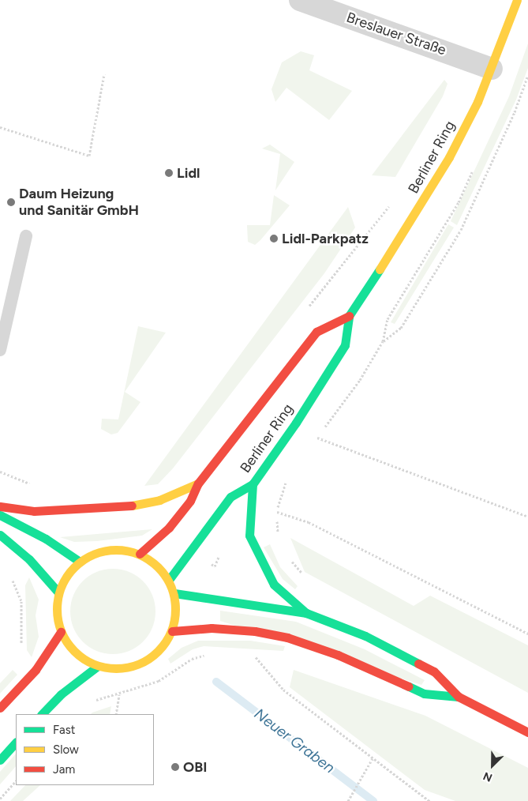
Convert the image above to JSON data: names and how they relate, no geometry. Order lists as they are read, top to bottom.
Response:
{
  "streets": {
    "main road": ["Berliner Ring"],
    "street": ["Breslauer Straße"]
  },
  "crossings": [
    ["Breslauer Straße", "Berliner Ring"]
  ],
  "water": ["Neuer Graben"],
  "places": [
    "Lidl",
    "Daum Heizung und Sanitär GmbH",
    "Lidl-Parkpatz",
    "OBI"
  ],
  "legend": ["Fast", "Slow", "Jam"],
  "north": "bottom left"
}
